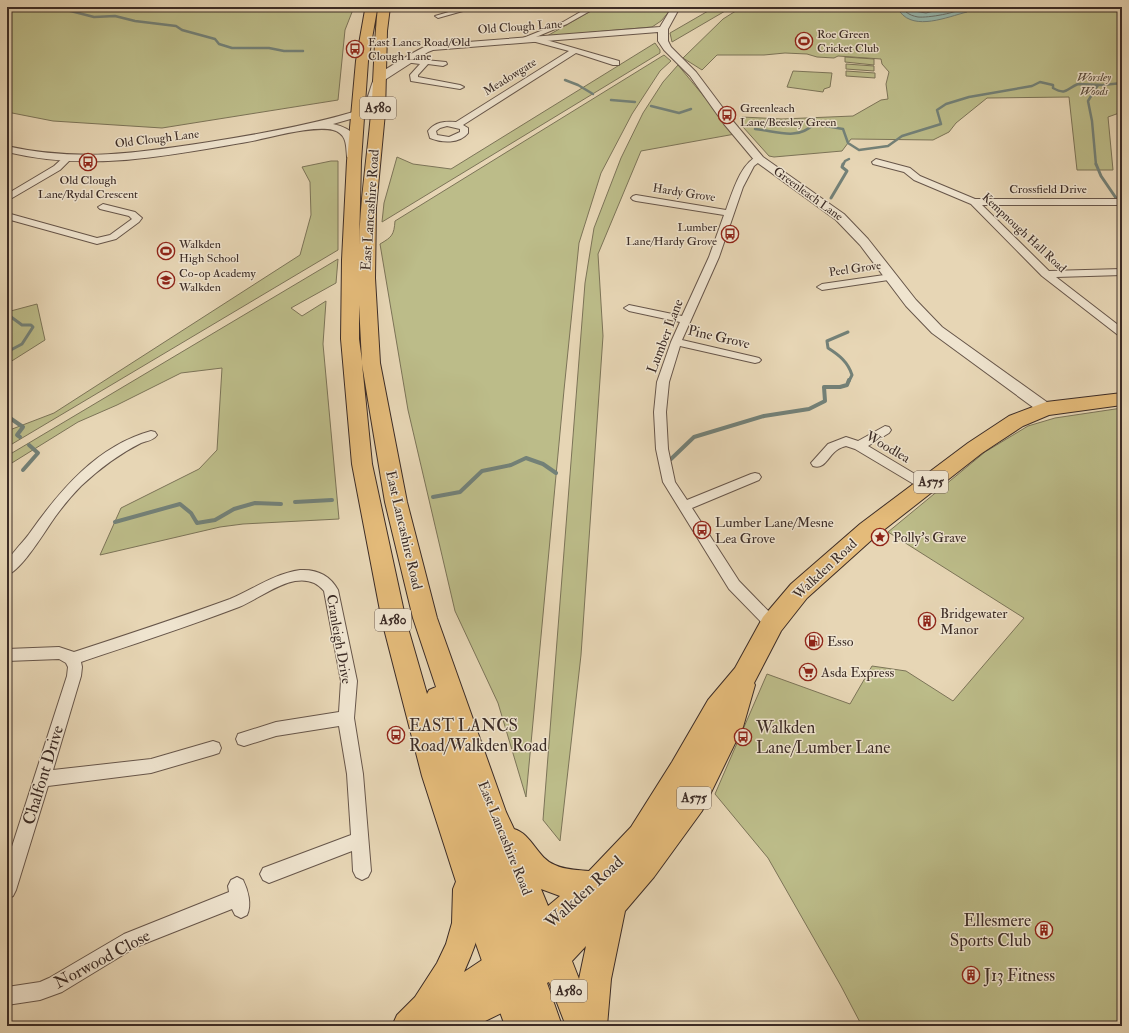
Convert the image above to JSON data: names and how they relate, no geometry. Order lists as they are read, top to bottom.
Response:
{
  "streets": {
    "highway": [
      "A580",
      "East Lancashire Road",
      "A575",
      "Walkden Road"
    ],
    "street": [
      "Old Clough Lane",
      "Meadowgate",
      "Crossfield Drive",
      "Hardy Grove",
      "Greenleach Lane",
      "Kempnough Hall Road",
      "Peel Grove",
      "Lumber Lane",
      "Pine Grove",
      "Woodlea",
      "Cranleigh Drive",
      "Chalfont Drive",
      "Norwood Close"
    ]
  },
  "crossings": [
    ["Old Clough Lane", "Greenleach Lane"],
    ["Old Clough Lane", "East Lancashire Road"],
    ["Crossfield Drive", "Kempnough Hall Road"],
    ["Hardy Grove", "Lumber Lane"],
    ["Greenleach Lane", "Peel Grove"],
    ["Greenleach Lane", "Lumber Lane"],
    ["Greenleach Lane", "Walkden Road"],
    ["East Lancashire Road", "Walkden Road"],
    ["Lumber Lane", "Pine Grove"],
    ["Lumber Lane", "Walkden Road"],
    ["Woodlea", "Walkden Road"],
    ["Cranleigh Drive", "Chalfont Drive"]
  ],
  "parks": ["Worsley Woods"],
  "places": {
    "sports": ["Roe Green Cricket Club", "Walkden High School"],
    "bus stop": [
      "East Lancs Road/Old Clough Lane",
      "Greenleach Lane/Beesley Green",
      "Old Clough Lane/Rydal Crescent",
      "Lumber Lane/Hardy Grove",
      "Lumber Lane/Mesne Lea Grove",
      "EAST LANCS Road/Walkden Road",
      "Walkden Lane/Lumber Lane"
    ],
    "school or university": ["Co-op Academy Walkden"],
    "place": ["Polly's Grave"],
    "building": ["Bridgewater Manor", "Ellesmere Sports Club", "J13 Fitness"],
    "fuel station": ["Esso"],
    "supermarket": ["Asda Express"]
  }
}
